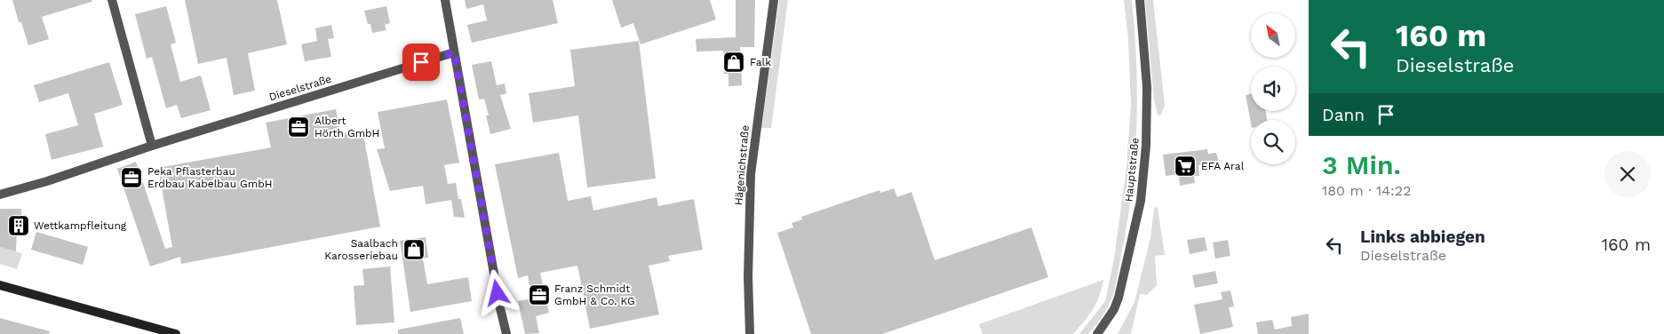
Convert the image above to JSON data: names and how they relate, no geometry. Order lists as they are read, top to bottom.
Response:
{
  "streets": {
    "street": ["Dieselstraße", "Hägenichstraße", "Hauptstraße"]
  },
  "places": {
    "shop": ["Falk", "Saalbach Karosseriebau"],
    "office": ["Albert Hörth GmbH", "Peka Pflasterbau Erdbau Kabelbau GmbH", "Franz Schmidt GmbH & Co. KG"],
    "supermarket": ["EFA Aral"],
    "building": ["Wettkampfleitung"]
  },
  "north": "top left",
  "page": {
    "turn": ["160 m", "Dieselstraße"],
    "then": "Dann",
    "heading": ["3 Min.", "180 m · 14:22"],
    "list": [
      {
        "name": "Links abbiegen",
        "note": "Dieselstraße",
        "value": "160 m"
      }
    ]
  }
}
